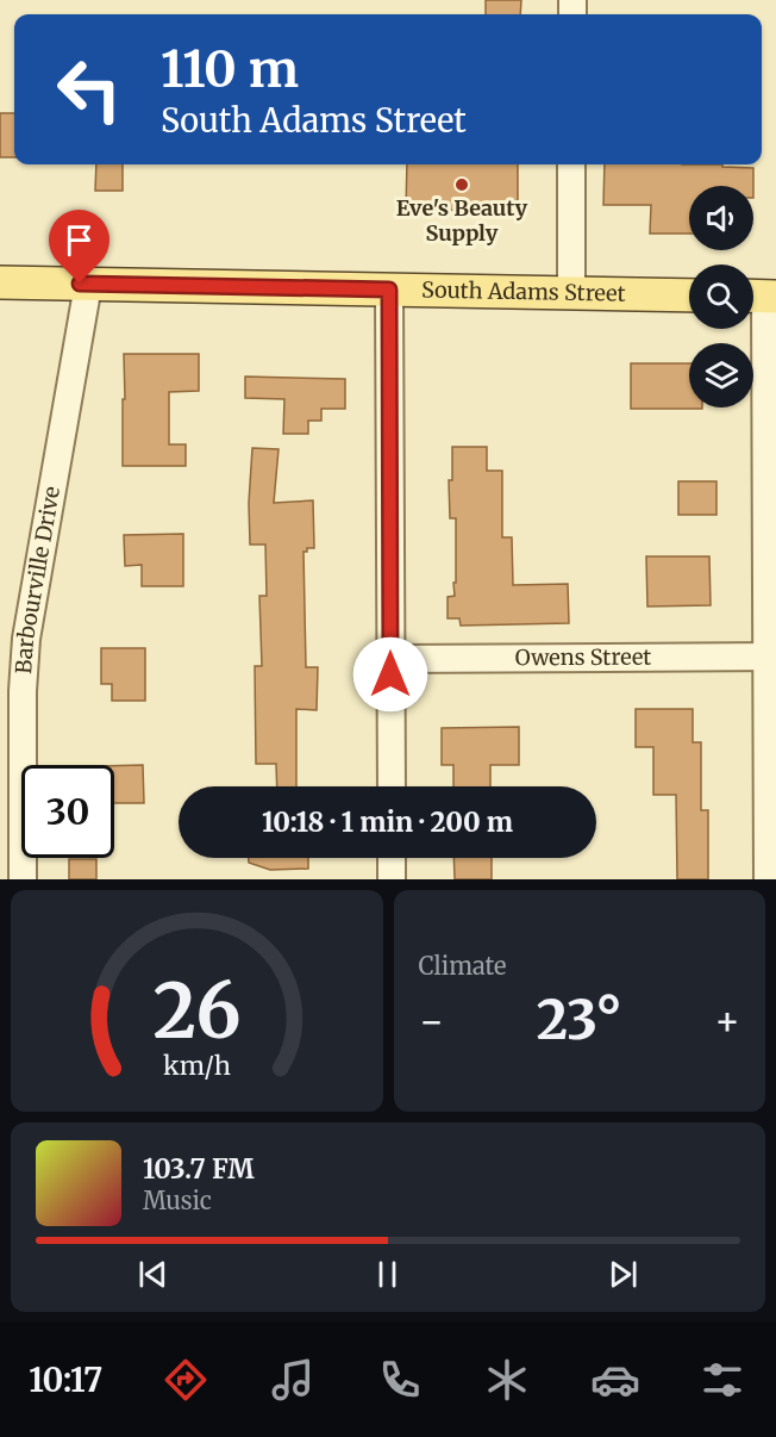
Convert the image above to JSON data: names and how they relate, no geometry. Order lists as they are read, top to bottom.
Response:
{
  "streets": {
    "main road": ["South Adams Street"],
    "street": ["Barbourville Drive", "Owens Street"]
  },
  "crossings": [
    ["South Adams Street", "Barbourville Drive"]
  ],
  "places": ["Eve's Beauty Supply"],
  "page": {
    "turn": ["110 m", "South Adams Street"],
    "limit": "30",
    "trip": "10:18 · 1 min · 200 m",
    "tile": "Climate",
    "heat": ["−", "23°", "+"],
    "song": ["103.7 FM", "Music"],
    "tabs": "10:17",
    "gauge": ["26", "km/h"]
  }
}
